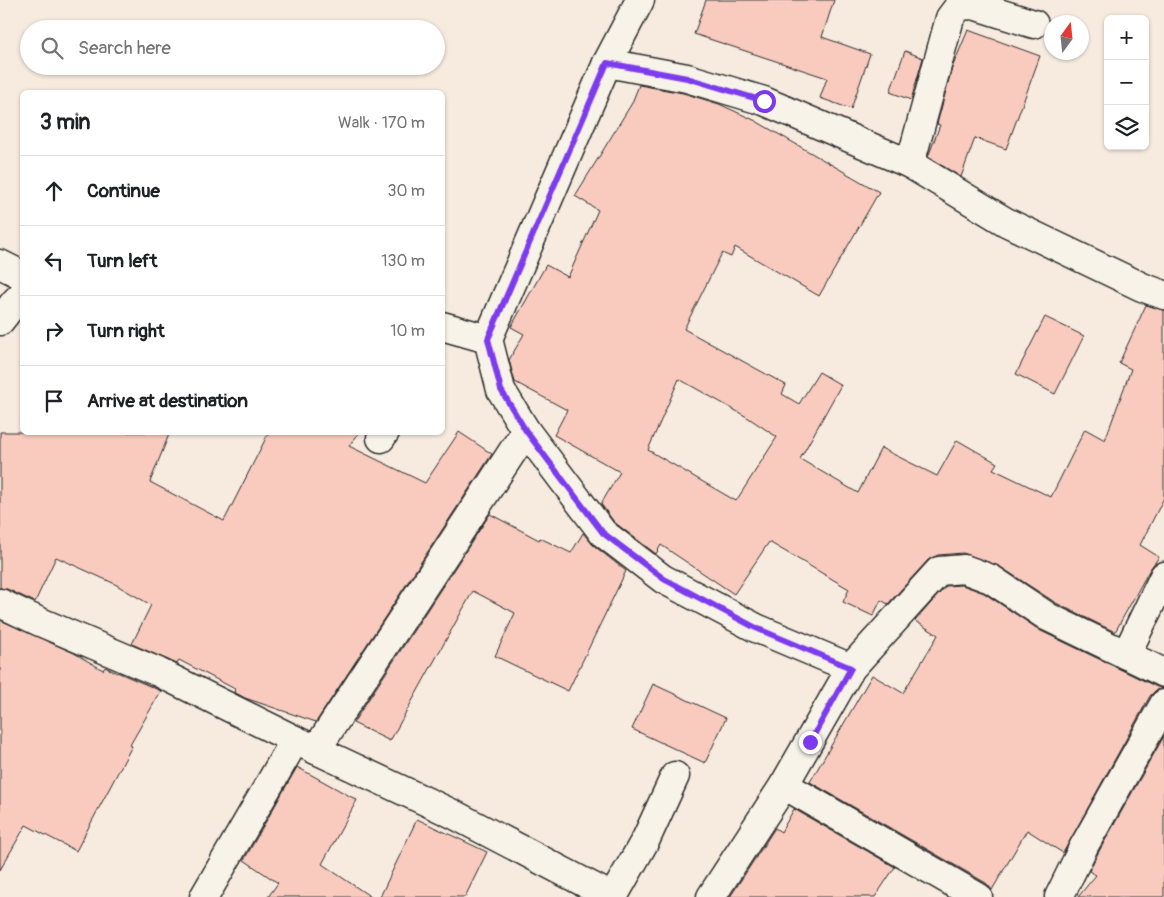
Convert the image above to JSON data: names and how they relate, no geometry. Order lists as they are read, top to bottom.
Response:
{
  "north": "top",
  "page": {
    "map_buttons": ["+", "−"],
    "search": "Search here",
    "heading": ["3 min", "Walk · 170 m"],
    "list": [
      ["Continue", "30 m"],
      ["Turn left", "130 m"],
      ["Turn right", "10 m"],
      "Arrive at destination"
    ]
  }
}
